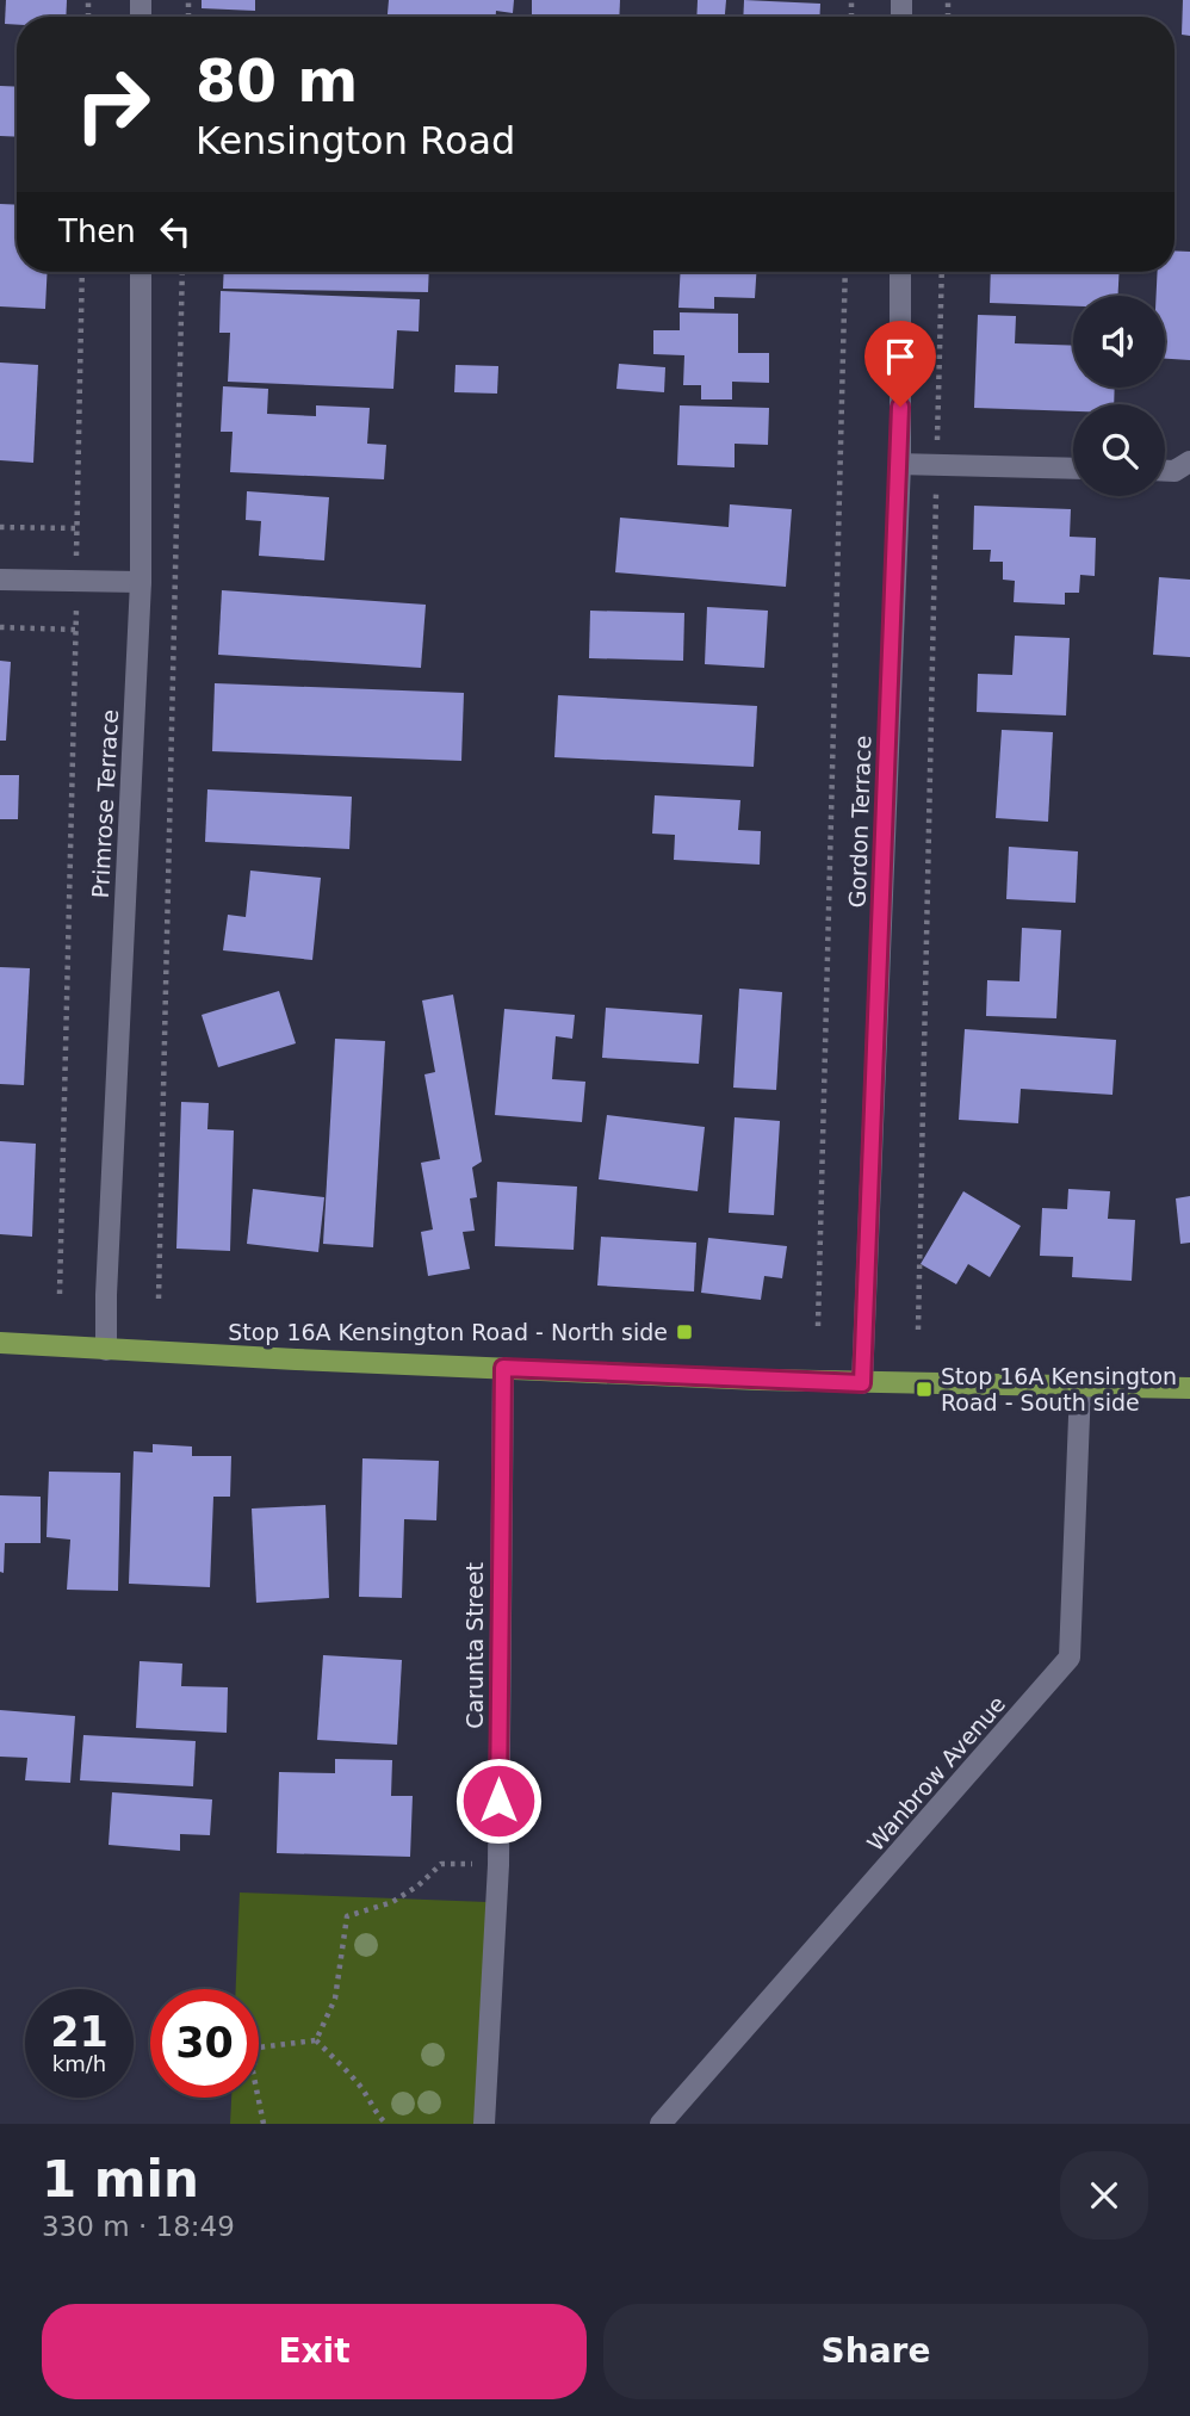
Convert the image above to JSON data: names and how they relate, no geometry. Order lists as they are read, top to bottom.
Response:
{
  "streets": {
    "street": [
      "Primrose Terrace",
      "Gordon Terrace",
      "Carunta Street",
      "Wanbrow Avenue"
    ]
  },
  "places": {
    "transit": ["Stop 16A Kensington Road - North side", "Stop 16A Kensington Road - South side"]
  },
  "page": {
    "turn": ["80 m", "Kensington Road"],
    "then": "Then",
    "speed": "21 km/h",
    "limit": "30",
    "heading": ["1 min", "330 m · 18:49"],
    "buttons": ["Exit", "Share"]
  }
}
